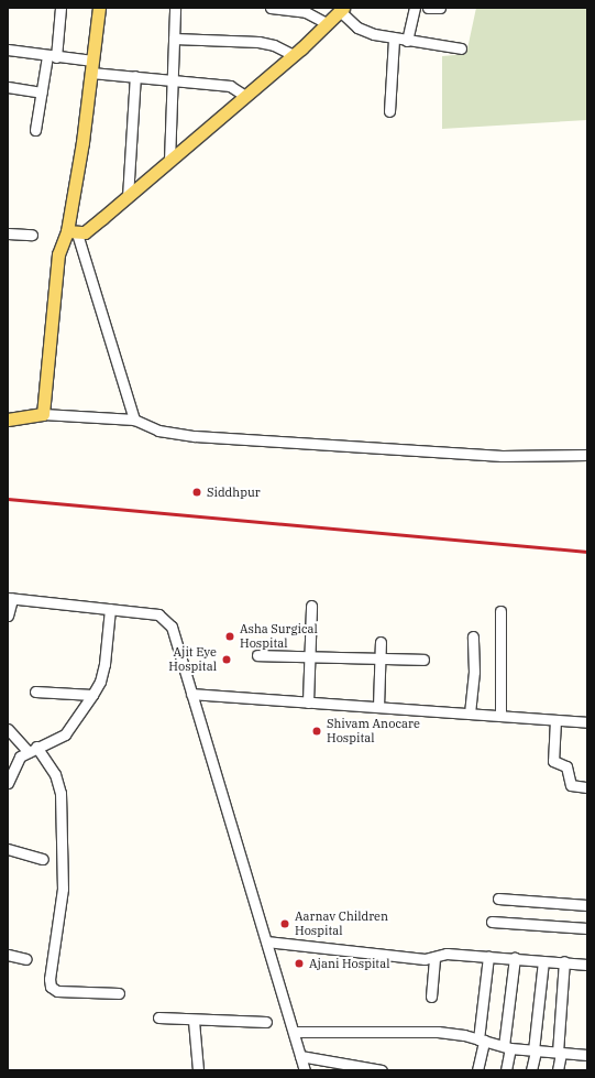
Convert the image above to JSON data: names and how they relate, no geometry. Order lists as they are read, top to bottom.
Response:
{
  "places": [
    "Siddhpur",
    "Asha Surgical Hospital",
    "Ajit Eye Hospital",
    "Shivam Anocare Hospital",
    "Aarnav Children Hospital",
    "Ajani Hospital"
  ]
}
